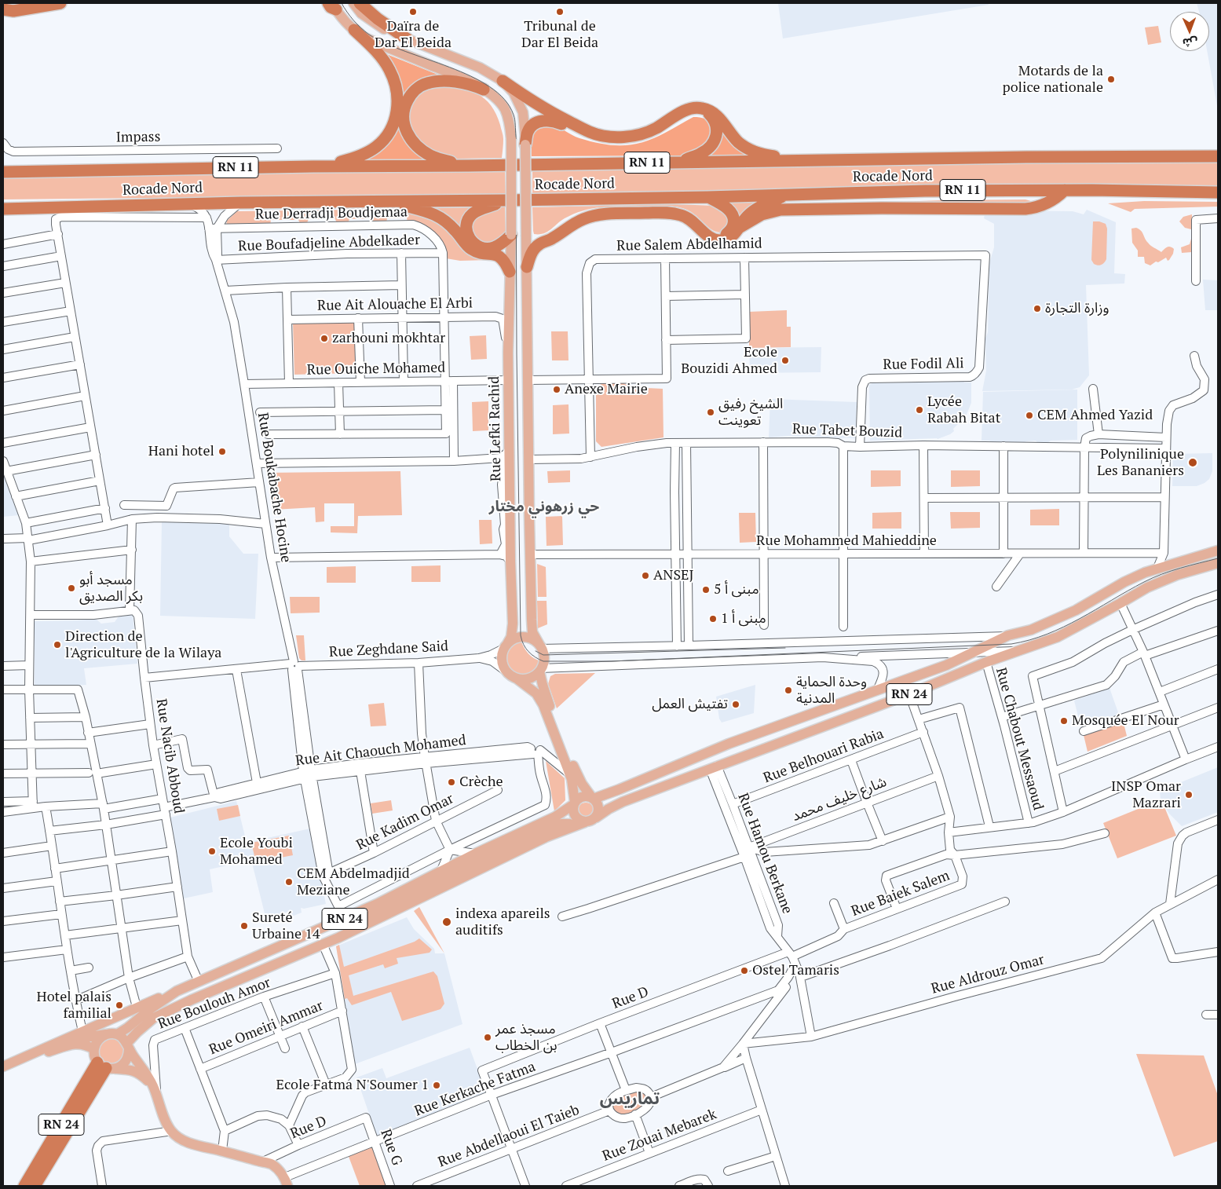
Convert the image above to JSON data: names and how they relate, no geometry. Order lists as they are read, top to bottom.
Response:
{
  "streets": {
    "highway": ["RN 11", "Rocade Nord", "RN 24"],
    "main road": ["Rue Lefki Rachid"],
    "street": [
      "Impass",
      "Rue Derradji Boudjemaa",
      "Rue Boufadjeline Abdelkader",
      "Rue Salem Abdelhamid",
      "Rue Ait Alouache El Arbi",
      "Rue Fodil Ali",
      "Rue Ouiche Mohamed",
      "Rue Tabet Bouzid",
      "Rue Boukabache Hocine",
      "Rue Mohammed Mahieddine",
      "Rue Zeghdane Said",
      "Rue Chabout Messaoud",
      "Rue Ait Chaouch Mohamed",
      "Rue Nacib Abboud",
      "Rue Belhouari Rabia",
      "شارع خليف محمد",
      "Rue Kadim Omar",
      "Rue Hamou Berkane",
      "Rue Baiek Salem",
      "Rue Aldrouz Omar",
      "Rue D",
      "Rue Boulouh Amor",
      "Rue Omeiri Ammar",
      "Rue Kerkache Fatma",
      "Rue Zouai Mebarek",
      "Rue Abdellaoui El Taieb",
      "Rue G"
    ]
  },
  "crossings": [
    ["Rue Derradji Boudjemaa", "Rue Boufadjeline Abdelkader"],
    ["Rue Salem Abdelhamid", "Rue Fodil Ali"],
    ["Rue Salem Abdelhamid", "Rue Tabet Bouzid"],
    ["Rue Ait Alouache El Arbi", "Rue Lefki Rachid"],
    ["Rue Fodil Ali", "Rue Tabet Bouzid"],
    ["Rue Ouiche Mohamed", "Rue Lefki Rachid"],
    ["Rue Ouiche Mohamed", "Rue Boukabache Hocine"],
    ["Rue Boukabache Hocine", "Rue Zeghdane Said"],
    ["Rue Boukabache Hocine", "Rue Ait Chaouch Mohamed"],
    ["RN 24", "Rue Chabout Messaoud"],
    ["RN 24", "Rue Nacib Abboud"],
    ["RN 24", "Rue Hamou Berkane"],
    ["Rue Ait Chaouch Mohamed", "Rue Nacib Abboud"],
    ["Rue Belhouari Rabia", "Rue Hamou Berkane"],
    ["شارع خليف محمد", "Rue Hamou Berkane"],
    ["Rue Hamou Berkane", "Rue Baiek Salem"],
    ["Rue Hamou Berkane", "Rue D"],
    ["Rue Baiek Salem", "Rue D"],
    ["Rue D", "Rue Kerkache Fatma"],
    ["Rue D", "Rue G"],
    ["Rue Kerkache Fatma", "Rue G"]
  ],
  "districts": ["حي زرهوني مختار", "تماريس"],
  "places": [
    "Daïra de Dar El Beida",
    "Tribunal de Dar El Beida",
    "Motards de la police nationale",
    "وزارة التجارة",
    "zarhouni mokhtar",
    "Ecole Bouzidi Ahmed",
    "Anexe Mairie",
    "Lycée Rabah Bitat",
    "الشيخ رفيق تعوينت",
    "CEM Ahmed Yazid",
    "Hani hotel",
    "Polynilinique Les Bananiers",
    "ANSEJ",
    "مسجد أبو بكر الصديق",
    "مبنى أ 5",
    "مبنى أ 1",
    "Direction de l'Agriculture de la Wilaya",
    "وحدة الحماية المدنية",
    "تفتيش العمل",
    "Mosquée El Nour",
    "Crèche",
    "INSP Omar Mazrari",
    "Ecole Youbi Mohamed",
    "CEM Abdelmadjid Meziane",
    "indexa apareils auditifs",
    "Sureté Urbaine 14",
    "Ostel Tamaris",
    "Hotel palais familial",
    "مسجذ عمر بن الخطاب",
    "Ecole Fatma N'Soumer 1"
  ],
  "north": "bottom"
}
